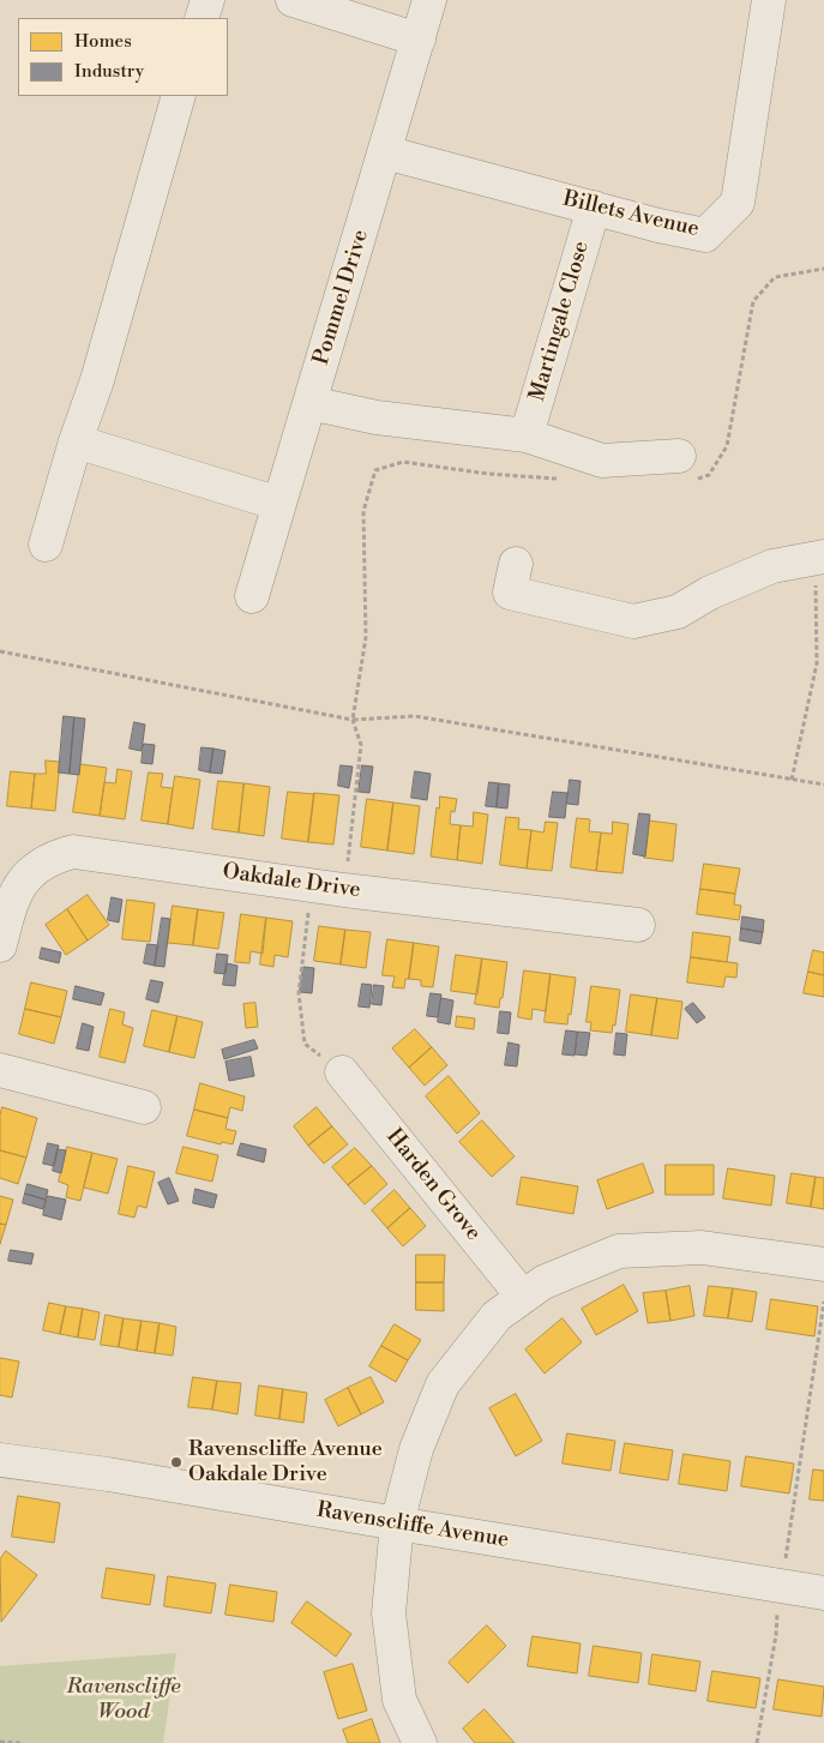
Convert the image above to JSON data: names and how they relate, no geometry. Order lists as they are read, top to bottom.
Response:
{
  "streets": {
    "street": [
      "Billets Avenue",
      "Pommel Drive",
      "Martingale Close",
      "Oakdale Drive",
      "Harden Grove",
      "Ravenscliffe Avenue"
    ]
  },
  "crossings": [
    ["Billets Avenue", "Pommel Drive"],
    ["Billets Avenue", "Martingale Close"]
  ],
  "parks": ["Ravenscliffe Wood"],
  "places": ["Ravenscliffe Avenue Oakdale Drive"],
  "legend": ["Homes", "Industry"]
}
